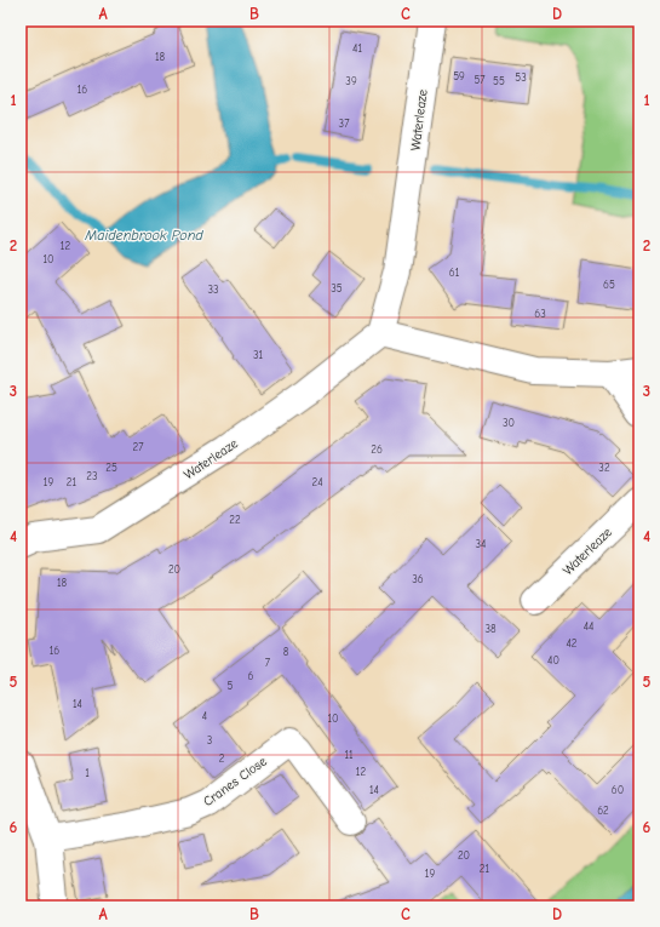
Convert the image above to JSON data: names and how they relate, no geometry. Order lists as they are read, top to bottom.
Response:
{
  "streets": {
    "street": ["Waterleaze", "Cranes Close"]
  },
  "water": ["Maidenbrook Pond"],
  "house_numbers": [
    "41",
    "18",
    "59",
    "53",
    "57",
    "39",
    "55",
    "16",
    "37",
    "12",
    "10",
    "61",
    "65",
    "35",
    "33",
    "63",
    "31",
    "30",
    "27",
    "26",
    "25",
    "32",
    "23",
    "19",
    "21",
    "24",
    "22",
    "34",
    "20",
    "36",
    "18",
    "44",
    "38",
    "42",
    "16",
    "8",
    "40",
    "7",
    "6",
    "5",
    "14",
    "4",
    "10",
    "3",
    "11",
    "2",
    "12",
    "1",
    "14",
    "60",
    "62",
    "20",
    "21",
    "19"
  ],
  "grid": {
    "columns": [
      "A",
      "B",
      "C",
      "D"
    ],
    "rows": [
      "1",
      "2",
      "3",
      "4",
      "5",
      "6"
    ]
  }
}
